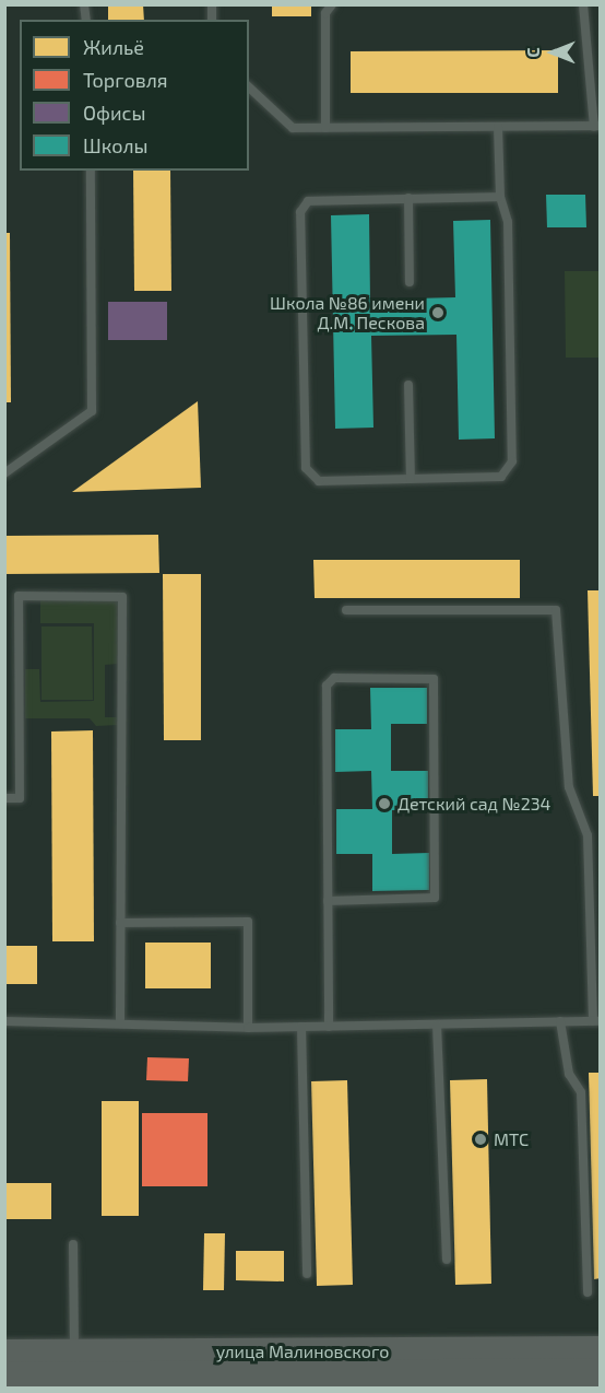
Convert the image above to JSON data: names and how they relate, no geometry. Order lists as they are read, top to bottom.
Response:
{
  "streets": {
    "highway": ["улица Малиновского"]
  },
  "places": ["Школа №86 имени Д.М. Пескова", "Детский сад №234", "МТС"],
  "legend": [
    "Жильё",
    "Торговля",
    "Офисы",
    "Школы"
  ],
  "north": "left"
}
